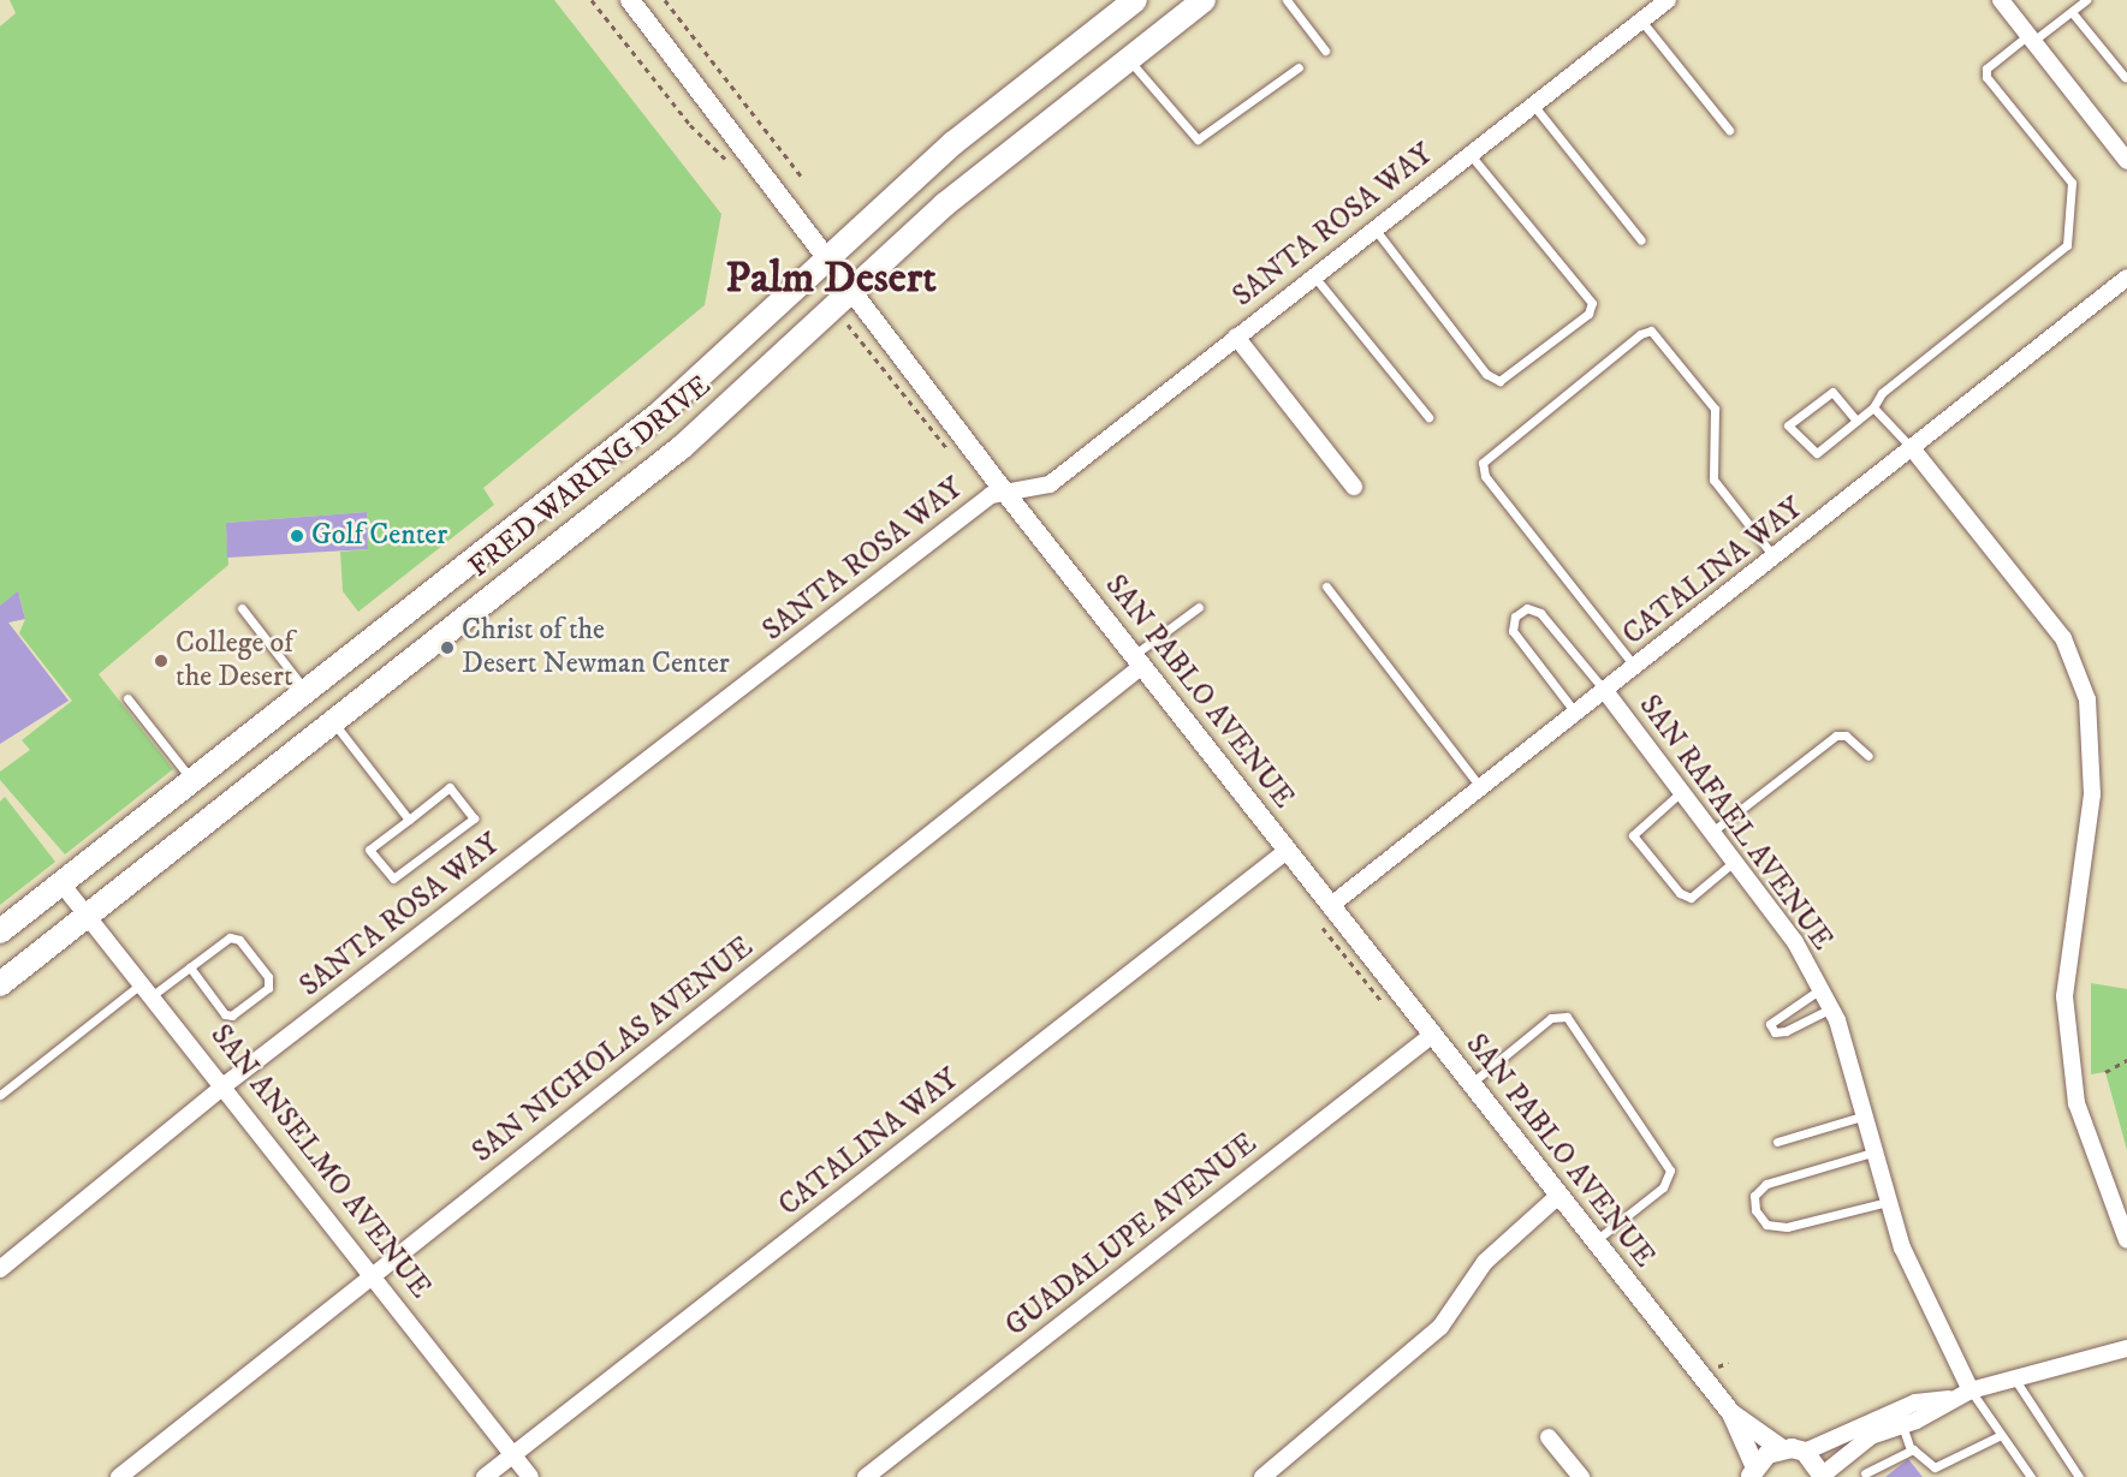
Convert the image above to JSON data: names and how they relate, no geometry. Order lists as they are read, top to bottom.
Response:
{
  "streets": {
    "main road": ["FRED WARING DRIVE"],
    "street": [
      "SANTA ROSA WAY",
      "CATALINA WAY",
      "SAN PABLO AVENUE",
      "SAN RAFAEL AVENUE",
      "SAN NICHOLAS AVENUE",
      "SAN ANSELMO AVENUE",
      "GUADALUPE AVENUE"
    ]
  },
  "crossings": [
    ["SANTA ROSA WAY", "SAN PABLO AVENUE"],
    ["SANTA ROSA WAY", "SAN ANSELMO AVENUE"],
    ["FRED WARING DRIVE", "SAN PABLO AVENUE"],
    ["FRED WARING DRIVE", "SAN ANSELMO AVENUE"],
    ["CATALINA WAY", "SAN PABLO AVENUE"],
    ["CATALINA WAY", "SAN RAFAEL AVENUE"],
    ["CATALINA WAY", "SAN ANSELMO AVENUE"],
    ["SAN PABLO AVENUE", "SAN NICHOLAS AVENUE"],
    ["SAN PABLO AVENUE", "GUADALUPE AVENUE"],
    ["SAN NICHOLAS AVENUE", "SAN ANSELMO AVENUE"]
  ],
  "districts": ["Palm Desert"],
  "places": ["Golf Center", "Christ of the Desert Newman Center", "College of the Desert"]
}
